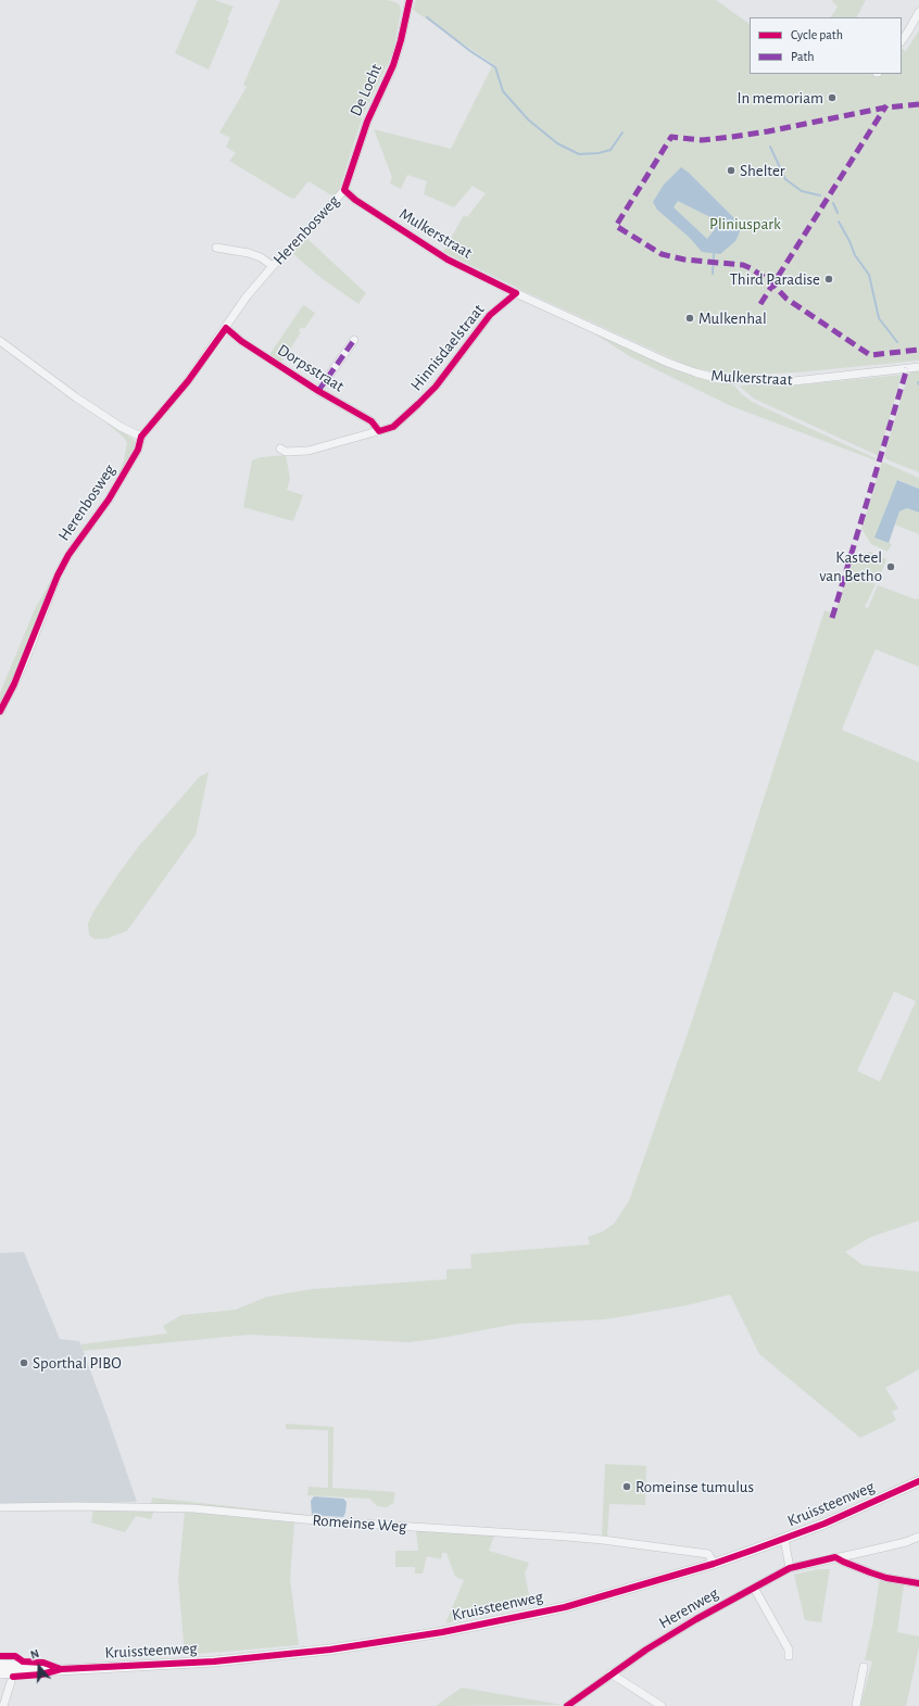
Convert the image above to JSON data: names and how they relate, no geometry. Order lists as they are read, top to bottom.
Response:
{
  "streets": {
    "main road": ["Kruissteenweg"],
    "street": [
      "De Locht",
      "Herenbosweg",
      "Mulkerstraat",
      "Hinnisdaelstraat",
      "Dorpsstraat",
      "Romeinse Weg",
      "Herenweg"
    ]
  },
  "crossings": [
    ["De Locht", "Herenbosweg"],
    ["De Locht", "Mulkerstraat"],
    ["Herenbosweg", "Mulkerstraat"],
    ["Herenbosweg", "Dorpsstraat"],
    ["Mulkerstraat", "Hinnisdaelstraat"],
    ["Hinnisdaelstraat", "Dorpsstraat"],
    ["Kruissteenweg", "Romeinse Weg"]
  ],
  "parks": ["Pliniuspark"],
  "places": [
    "In memoriam",
    "Shelter",
    "Third Paradise",
    "Mulkenhal",
    "Kasteel van Betho",
    "Sporthal PIBO",
    "Romeinse tumulus"
  ],
  "legend": ["Cycle path", "Path"],
  "north": "top"
}
